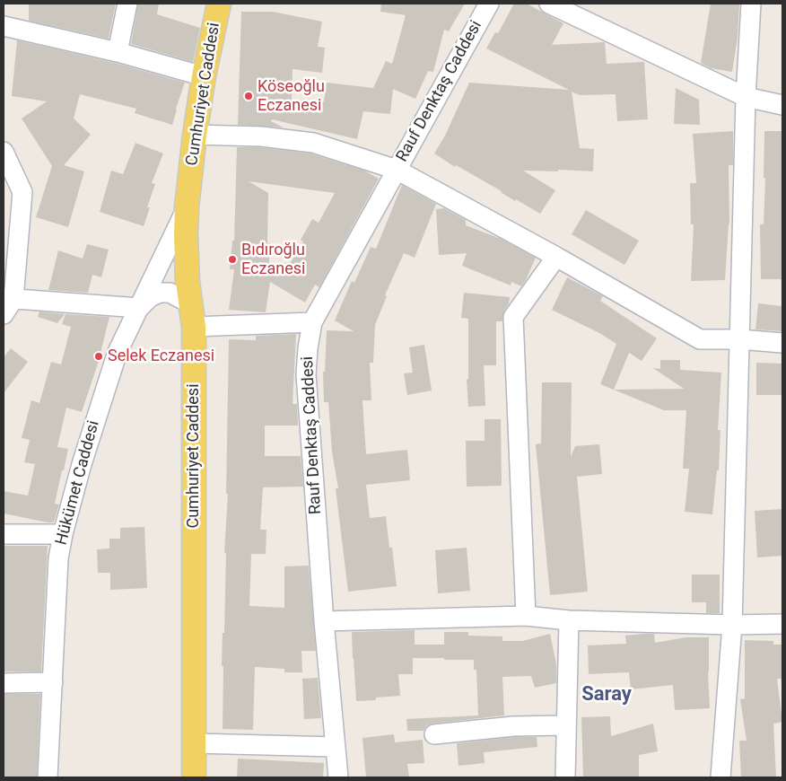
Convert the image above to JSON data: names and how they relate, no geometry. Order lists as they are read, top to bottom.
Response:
{
  "streets": {
    "main road": ["Cumhuriyet Caddesi"],
    "street": ["Rauf Denktaş Caddesi", "Hükümet Caddesi"]
  },
  "crossings": [
    ["Cumhuriyet Caddesi", "Hükümet Caddesi"]
  ],
  "districts": ["Saray"],
  "places": ["Köseoğlu Eczanesi", "Bıdıroğlu Eczanesi", "Selek Eczanesi"]
}
